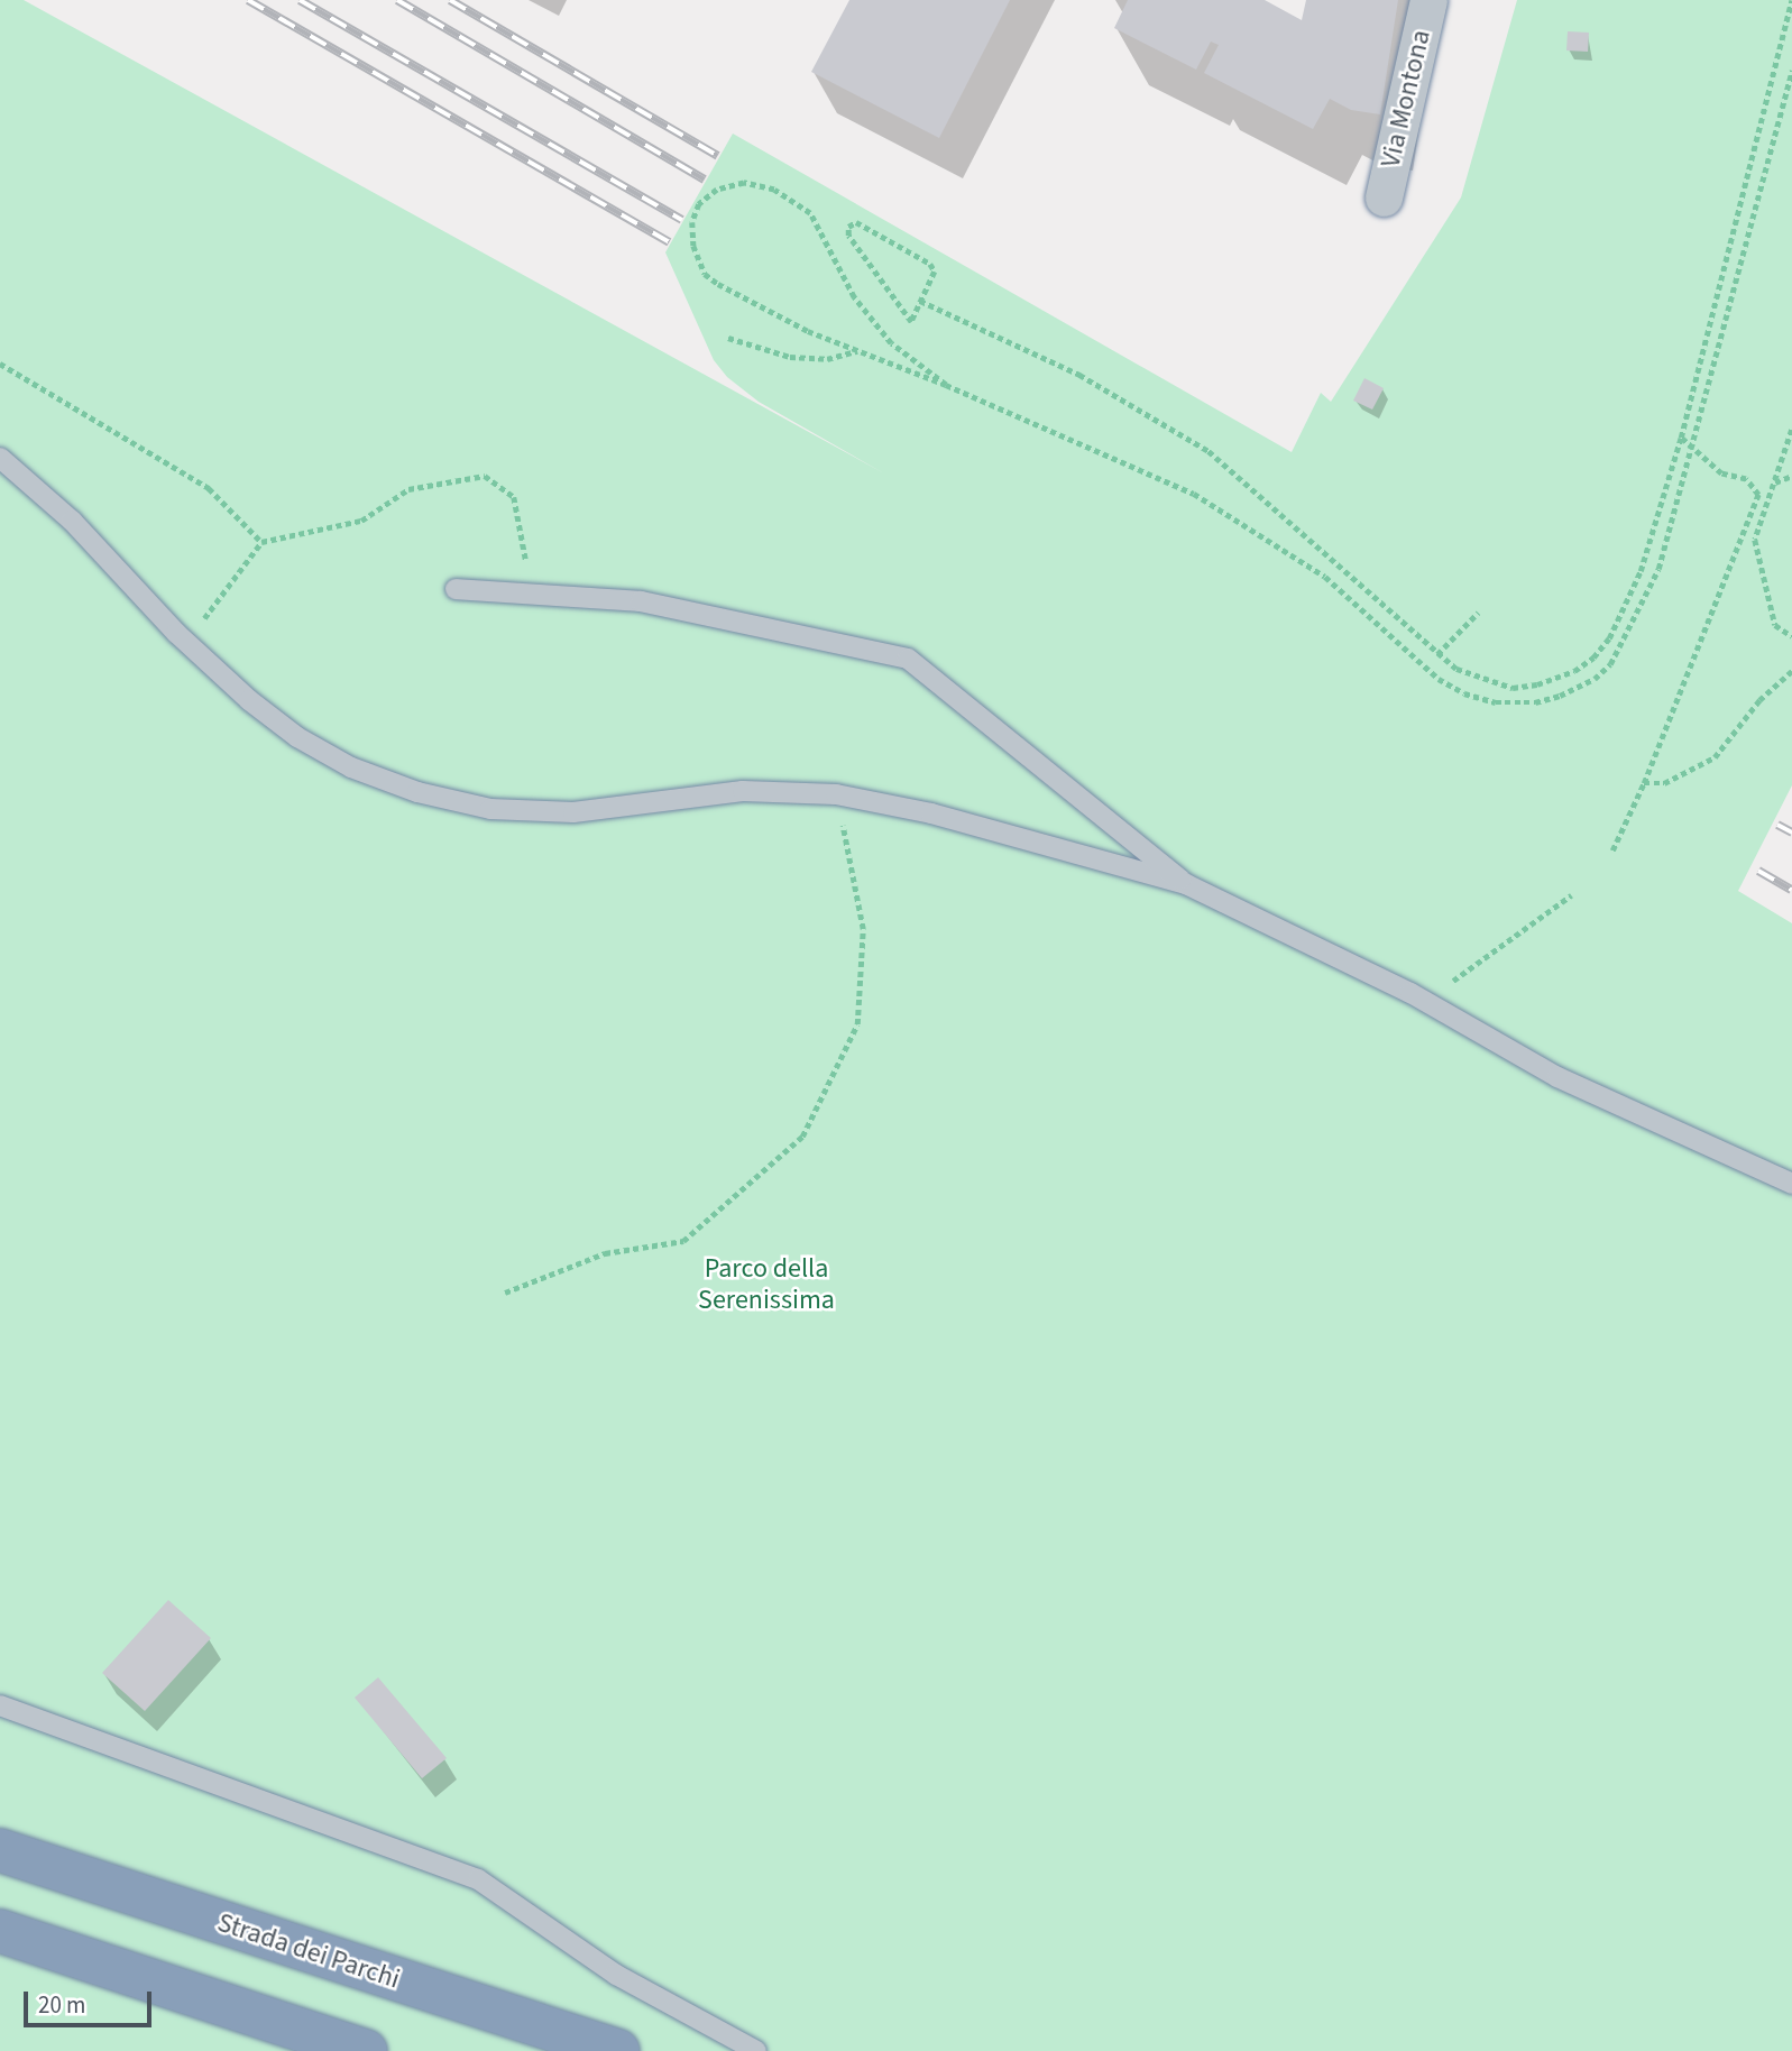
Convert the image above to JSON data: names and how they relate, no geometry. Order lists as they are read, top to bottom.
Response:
{
  "streets": {
    "highway": ["Strada dei Parchi"],
    "street": ["Via Montona"]
  },
  "parks": ["Parco della Serenissima"],
  "scale_bar": "20 m"
}
